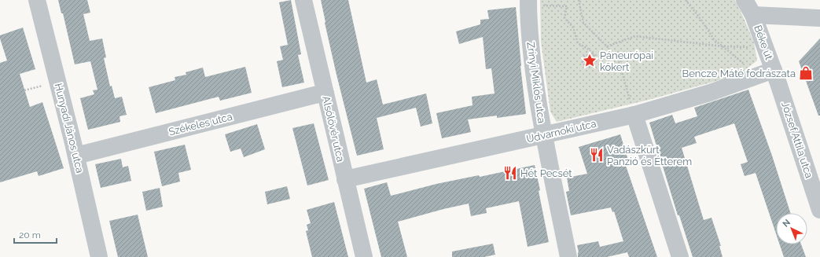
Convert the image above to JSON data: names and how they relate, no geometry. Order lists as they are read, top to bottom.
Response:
{
  "streets": {
    "street": [
      "Béke út",
      "Zrínyi Miklós utca",
      "Székeles utca",
      "Hunyadi János utca",
      "Alsólövér utca",
      "Udvarnoki utca",
      "József Attila utca"
    ]
  },
  "crossings": [
    ["Béke út", "Udvarnoki utca"],
    ["Béke út", "József Attila utca"],
    ["Zrínyi Miklós utca", "Udvarnoki utca"],
    ["Székeles utca", "Hunyadi János utca"],
    ["Székeles utca", "Alsólövér utca"],
    ["Alsólövér utca", "Udvarnoki utca"],
    ["Udvarnoki utca", "József Attila utca"]
  ],
  "places": {
    "place": ["Páneurópai kőkert"],
    "shop": ["Bencze Máté fodrászata"],
    "restaurant": ["Vadászkürt Panzió és Étterem", "Hét Pecsét"]
  },
  "scale_bar": "20 m",
  "north": "top left"
}
